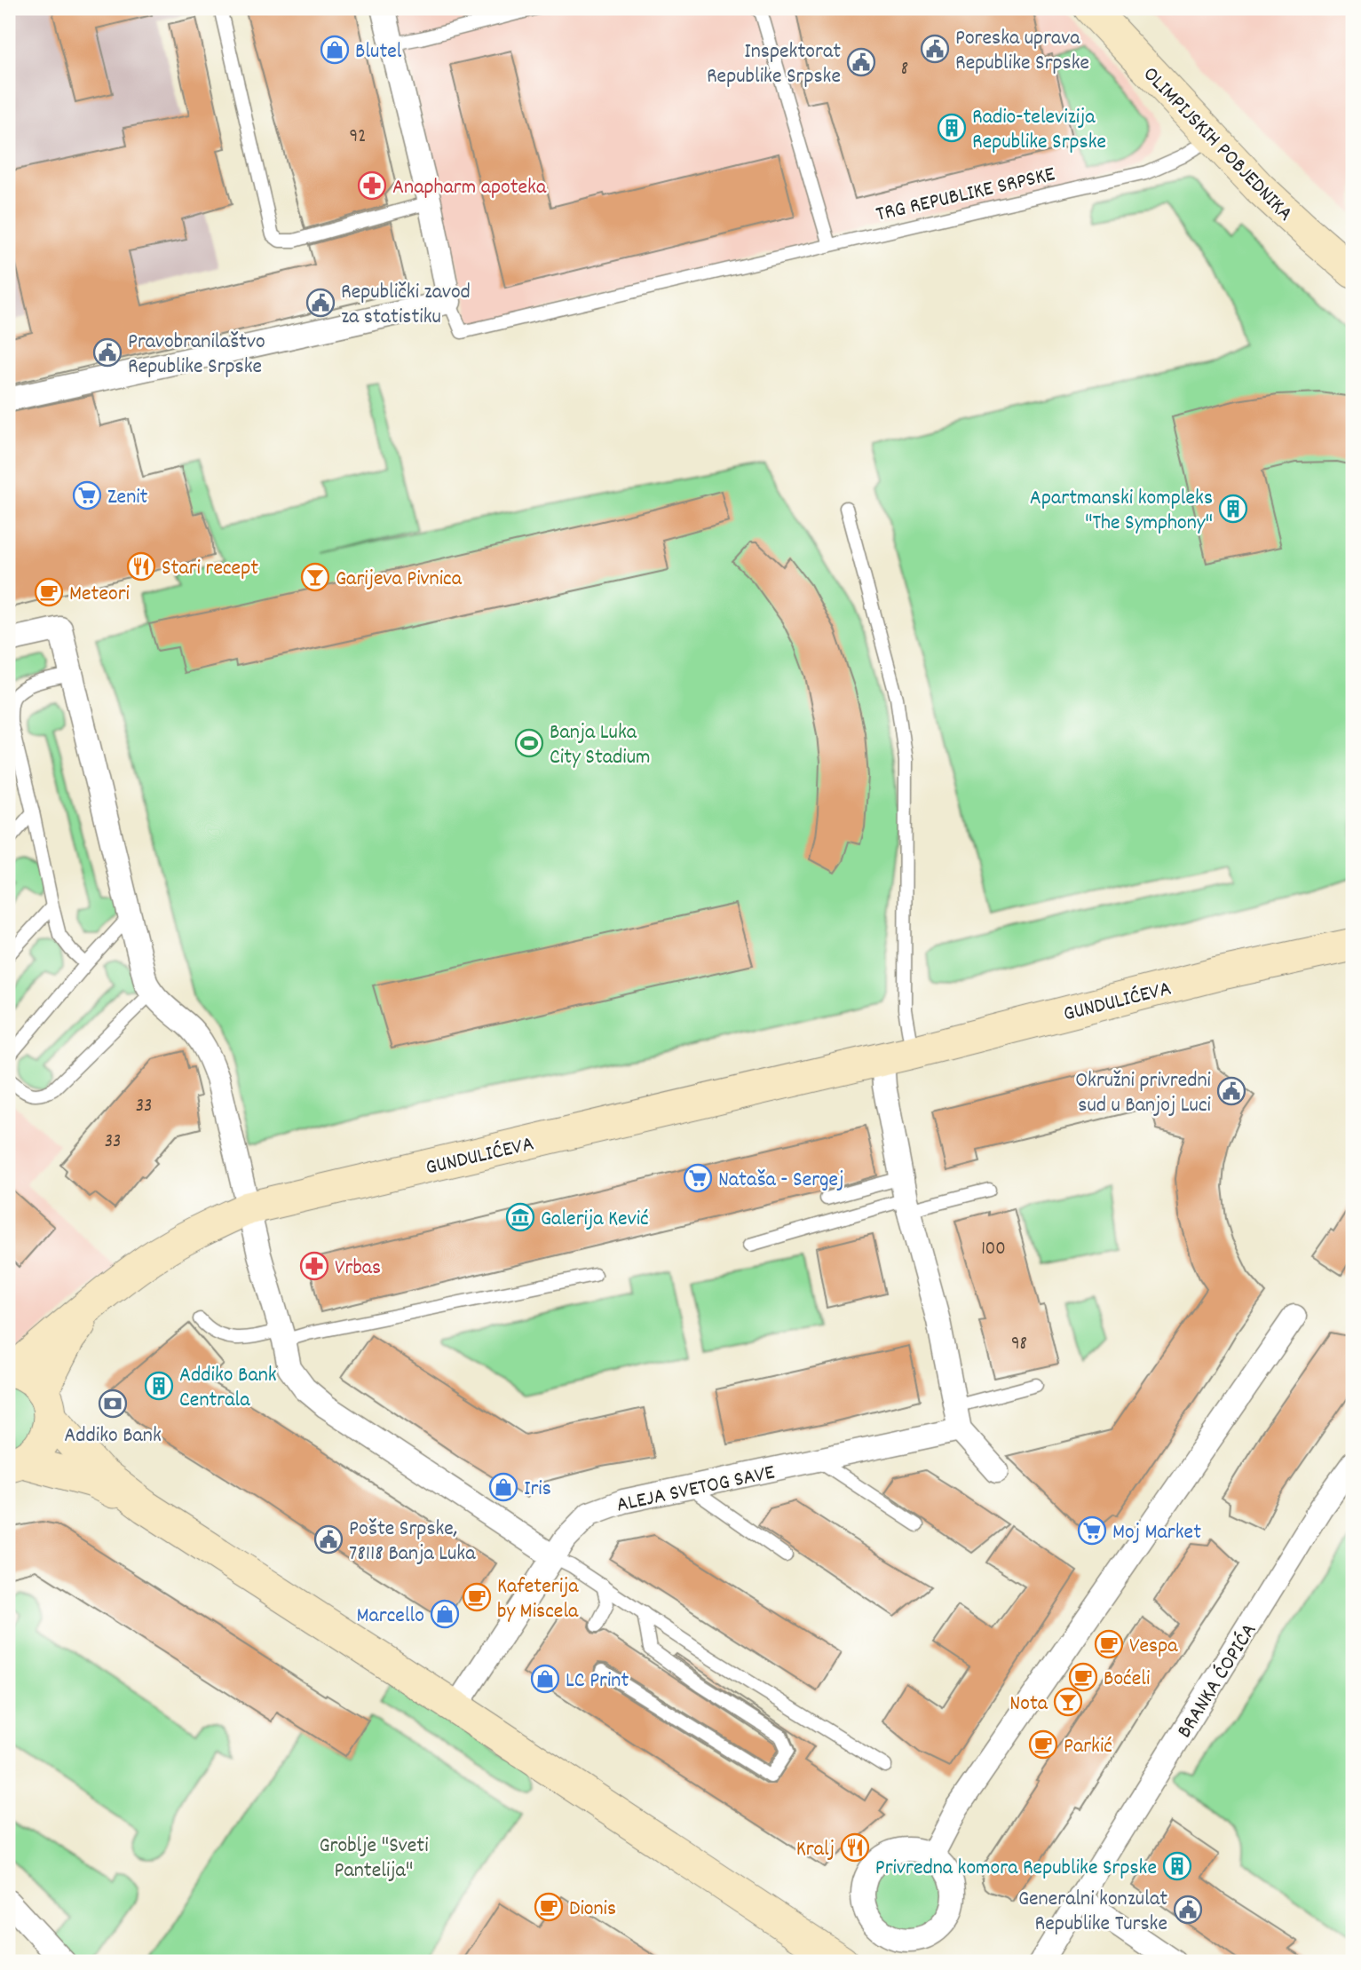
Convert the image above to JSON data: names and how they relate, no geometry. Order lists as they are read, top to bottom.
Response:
{
  "streets": {
    "street": [
      "OLIMPIJSKIH POBJEDNIKA",
      "GUNDULIĆEVA",
      "ALEJA SVETOG SAVE",
      "BRANKA ĆOPIĆA"
    ],
    "lane": ["TRG REPUBLIKE SRPSKE"]
  },
  "crossings": [
    ["OLIMPIJSKIH POBJEDNIKA", "TRG REPUBLIKE SRPSKE"]
  ],
  "parks": ["Groblje \"Sveti Pantelija\""],
  "places": {
    "public building": [
      "Poreska uprava Republike Srpske",
      "Inspektorat Republike Srpske",
      "Republički zavod za statistiku",
      "Pravobranilaštvo Republike Srpske",
      "Okružni privredni sud u Banjoj Luci",
      "Pošte Srpske, 78118 Banja Luka",
      "Generalni konzulat Republike Turske"
    ],
    "shop": [
      "Blutel",
      "Iris",
      "Marcello",
      "LC Print"
    ],
    "building": [
      "Radio-televizija Republike Srpske",
      "Apartmanski kompleks \"The Symphony\"",
      "Addiko Bank Centrala",
      "Privredna komora Republike Srpske"
    ],
    "pharmacy": ["Anapharm apoteka", "Vrbas"],
    "supermarket": ["Zenit", "Nataša - Sergej", "Moj Market"],
    "restaurant": ["Stari recept", "Kralj"],
    "bar": ["Garijeva Pivnica", "Nota"],
    "cafe": [
      "Meteori",
      "Kafeterija by Miscela",
      "Vespa",
      "Boćeli",
      "Parkić",
      "Dionis"
    ],
    "sports": ["Banja Luka City Stadium"],
    "museum": ["Galerija Kević"],
    "bank": ["Addiko Bank"]
  },
  "house_numbers": [
    "8",
    "92",
    "33",
    "33",
    "100",
    "98"
  ]
}
